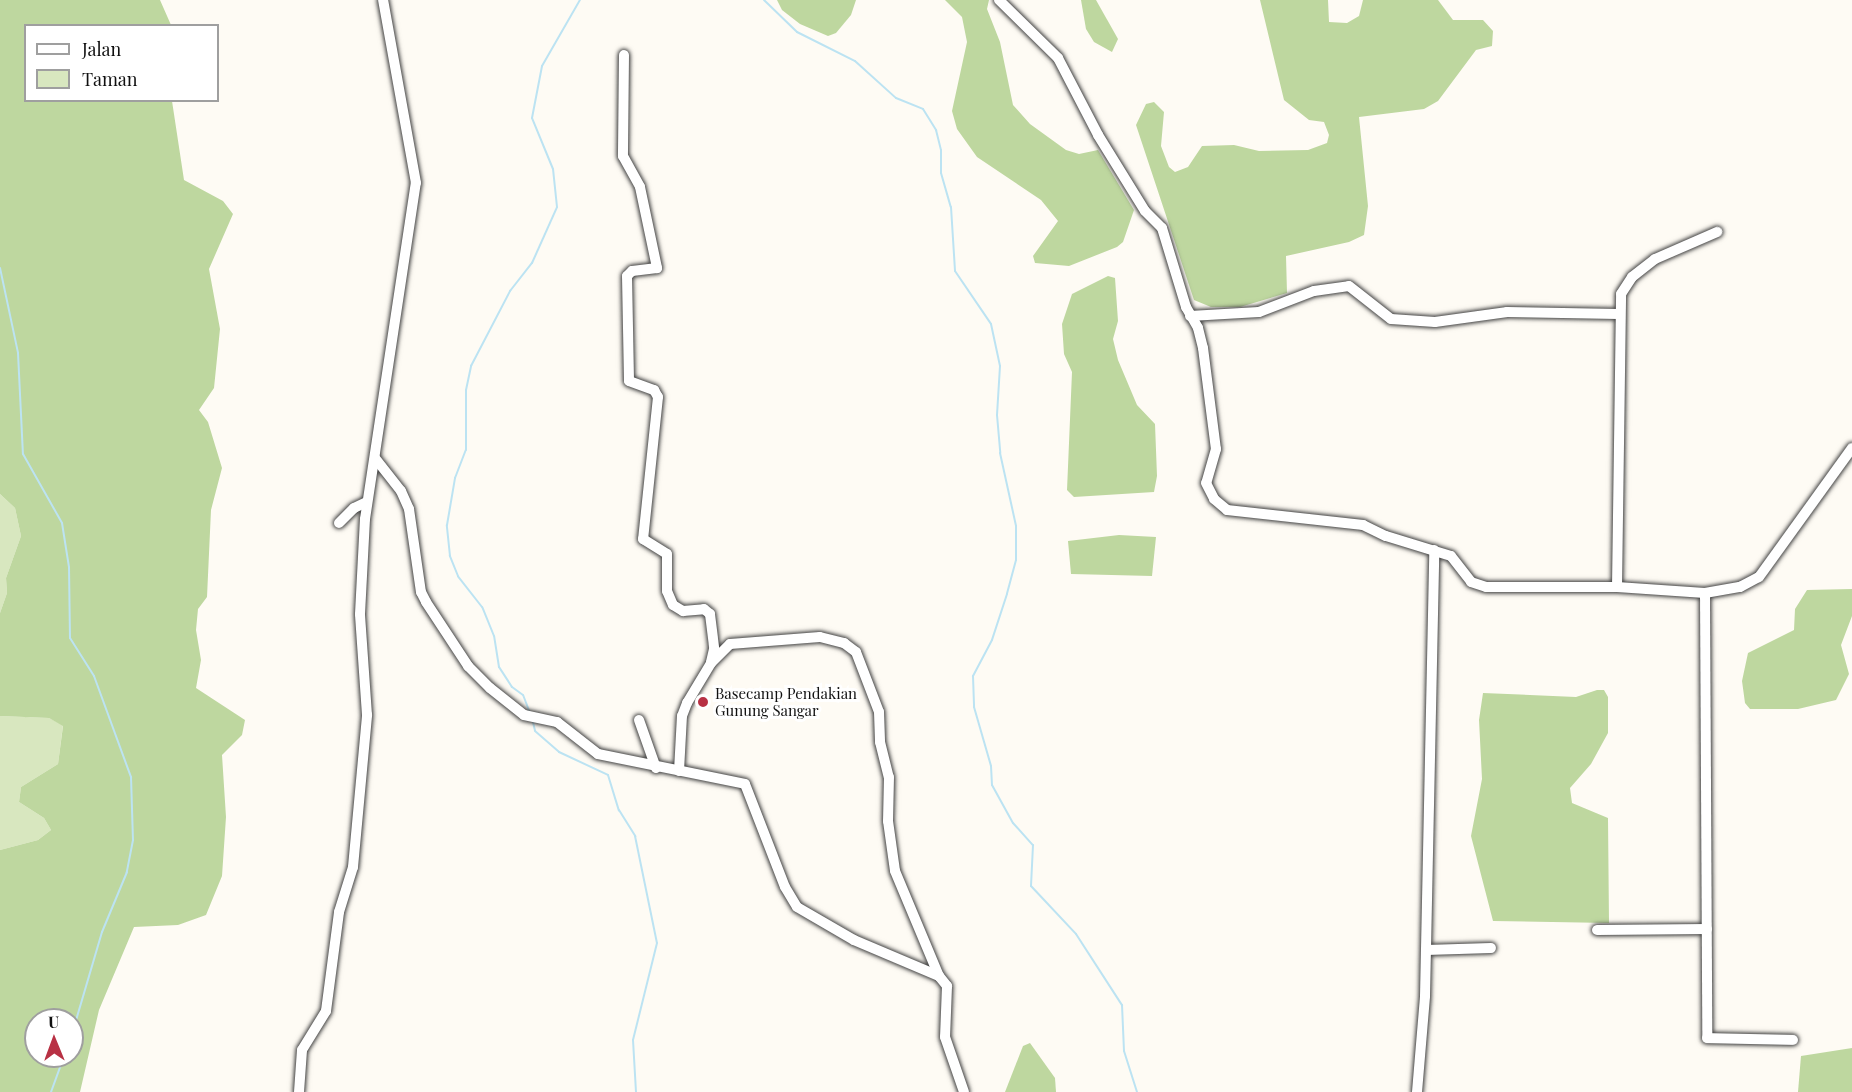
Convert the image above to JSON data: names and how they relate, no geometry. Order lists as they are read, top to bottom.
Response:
{
  "places": ["Basecamp Pendakian Gunung Sangar"],
  "legend": ["Jalan", "Taman"],
  "north": "top"
}
